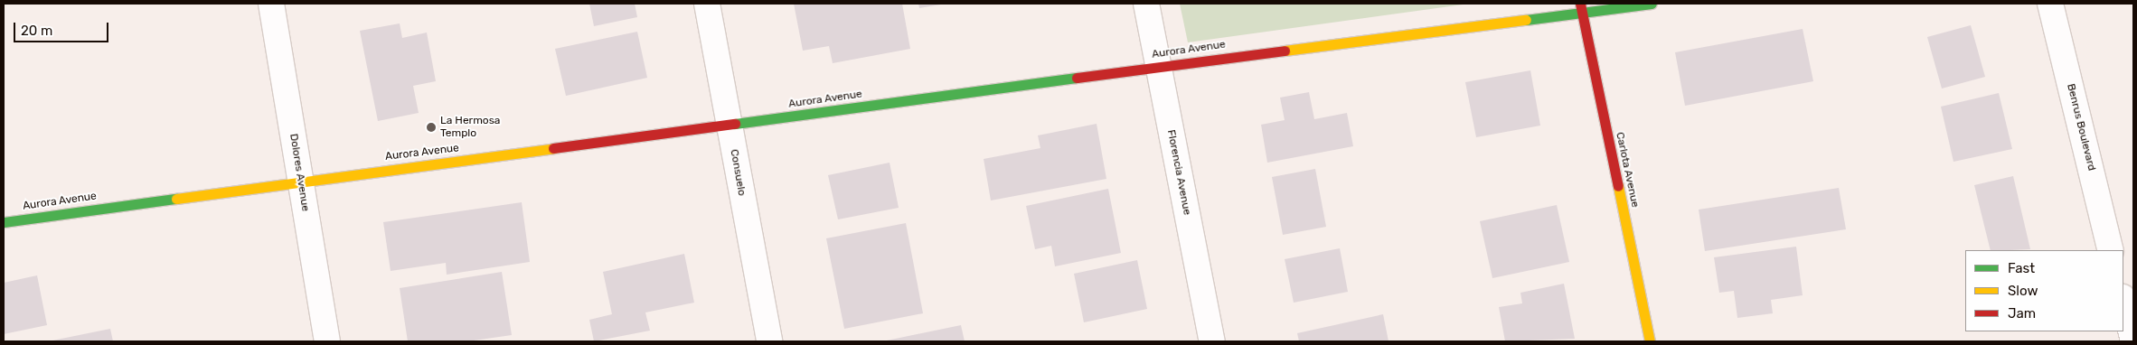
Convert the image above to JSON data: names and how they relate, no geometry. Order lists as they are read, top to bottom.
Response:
{
  "streets": {
    "street": [
      "Aurora Avenue",
      "Benrus Boulevard",
      "Carlota Avenue",
      "Dolores Avenue",
      "Consuelo",
      "Florencia Avenue"
    ]
  },
  "crossings": [
    ["Aurora Avenue", "Carlota Avenue"],
    ["Aurora Avenue", "Dolores Avenue"],
    ["Aurora Avenue", "Consuelo"],
    ["Aurora Avenue", "Florencia Avenue"]
  ],
  "places": ["La Hermosa Templo"],
  "legend": ["Fast", "Slow", "Jam"],
  "scale_bar": "20 m"
}
